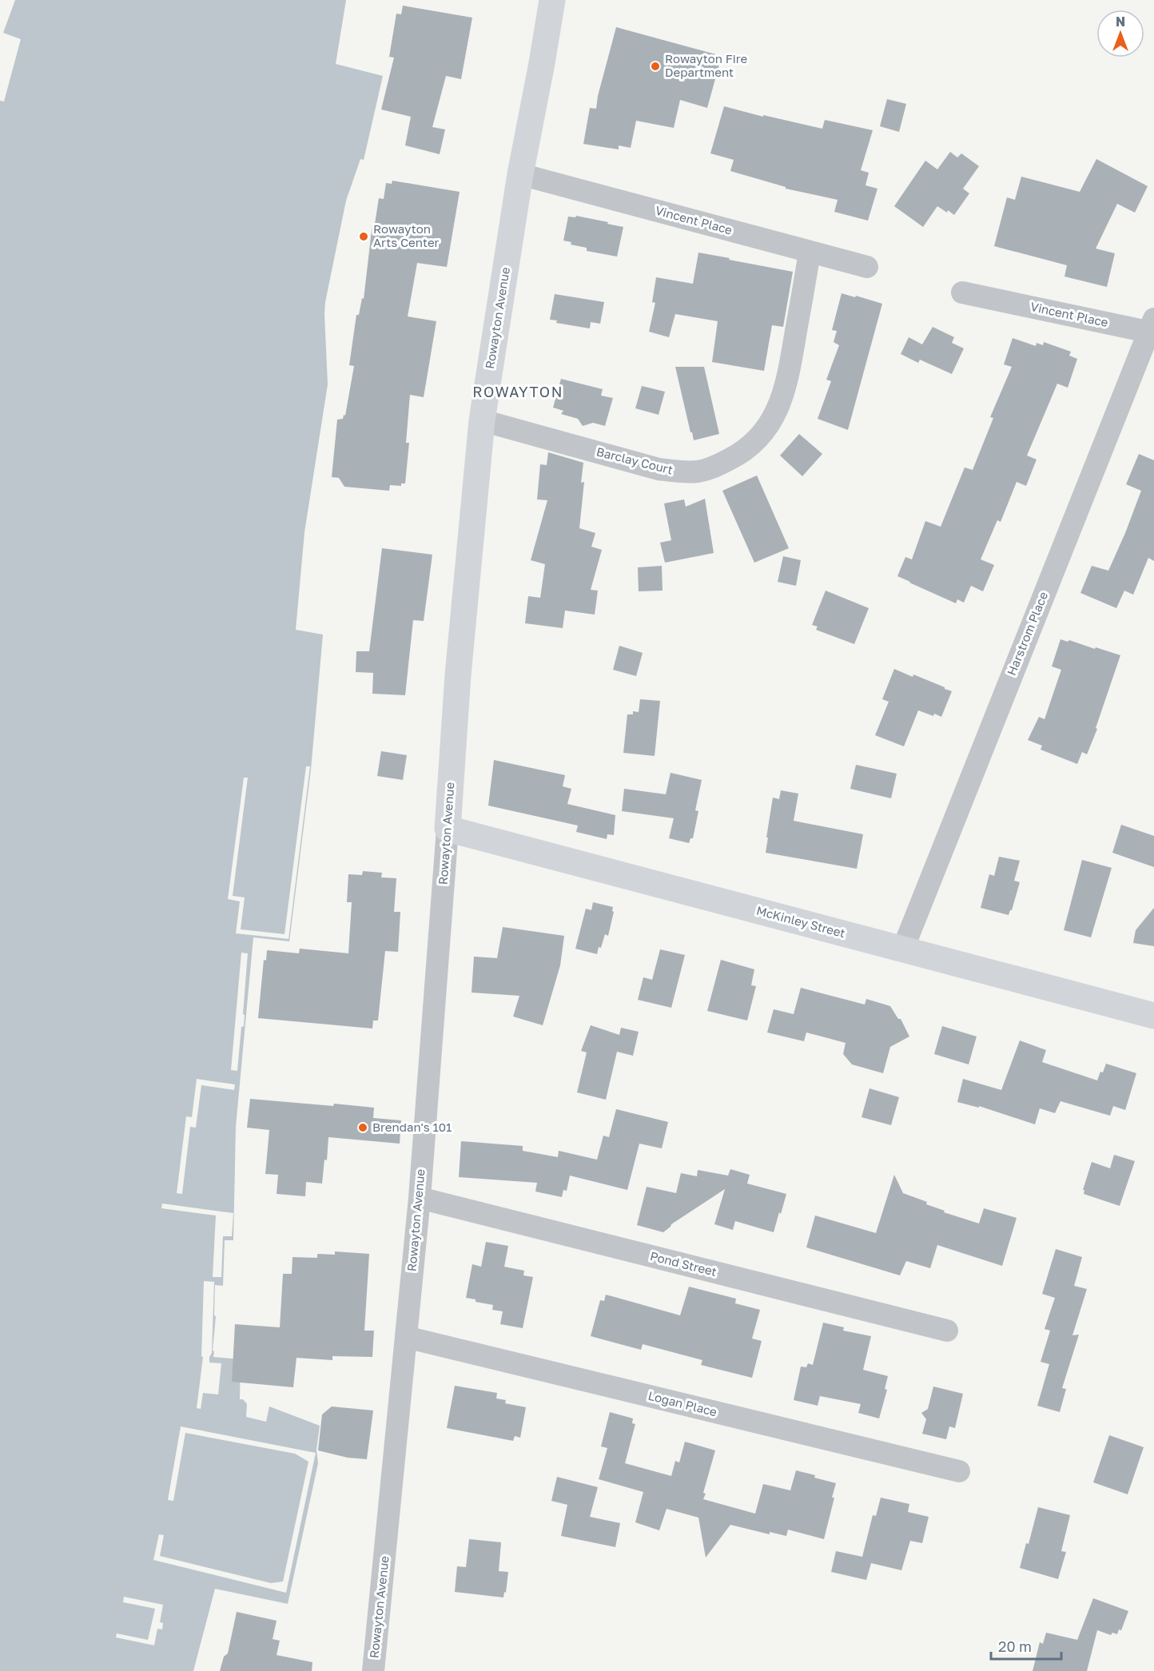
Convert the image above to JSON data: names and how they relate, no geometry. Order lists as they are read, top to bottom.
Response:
{
  "streets": {
    "main road": ["Rowayton Avenue", "McKinley Street"],
    "street": [
      "Vincent Place",
      "Barclay Court",
      "Harstrom Place",
      "Pond Street",
      "Logan Place"
    ]
  },
  "crossings": [
    ["Vincent Place", "Rowayton Avenue"],
    ["Vincent Place", "Barclay Court"],
    ["Vincent Place", "Harstrom Place"],
    ["Rowayton Avenue", "Barclay Court"],
    ["Rowayton Avenue", "McKinley Street"],
    ["Rowayton Avenue", "Pond Street"],
    ["Rowayton Avenue", "Logan Place"],
    ["Harstrom Place", "McKinley Street"]
  ],
  "districts": ["ROWAYTON"],
  "places": ["Rowayton Fire Department", "Rowayton Arts Center", "Brendan's 101"],
  "scale_bar": "20 m",
  "north": "top"
}
